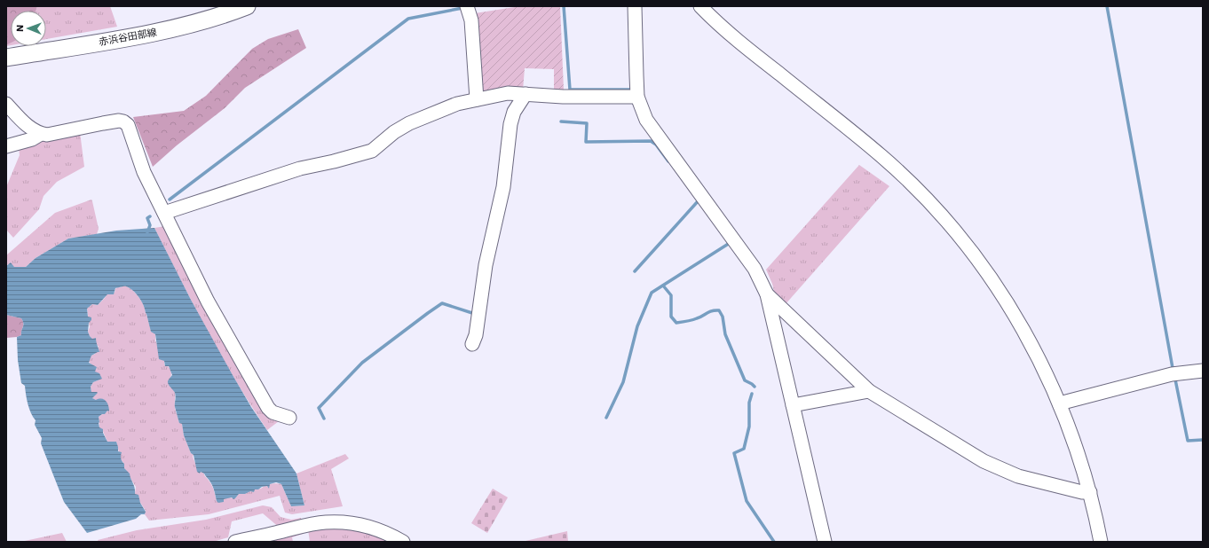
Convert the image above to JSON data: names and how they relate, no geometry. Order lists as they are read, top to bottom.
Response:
{
  "streets": {
    "main road": ["赤浜谷田部線"]
  },
  "north": "left"
}
